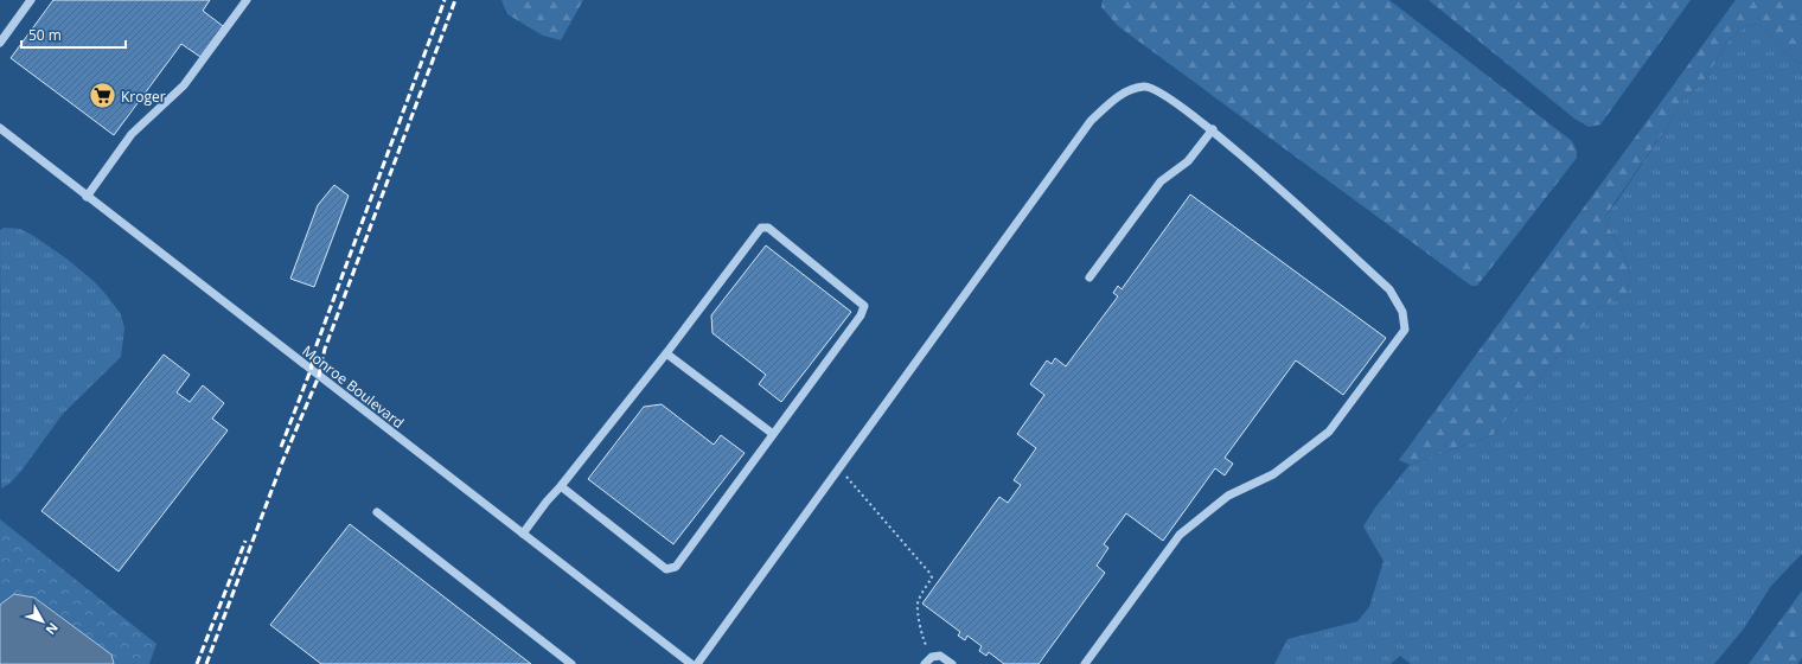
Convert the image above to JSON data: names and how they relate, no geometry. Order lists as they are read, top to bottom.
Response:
{
  "streets": {
    "street": ["Monroe Boulevard"]
  },
  "places": {
    "supermarket": ["Kroger"]
  },
  "scale_bar": "50 m",
  "north": "bottom right"
}
